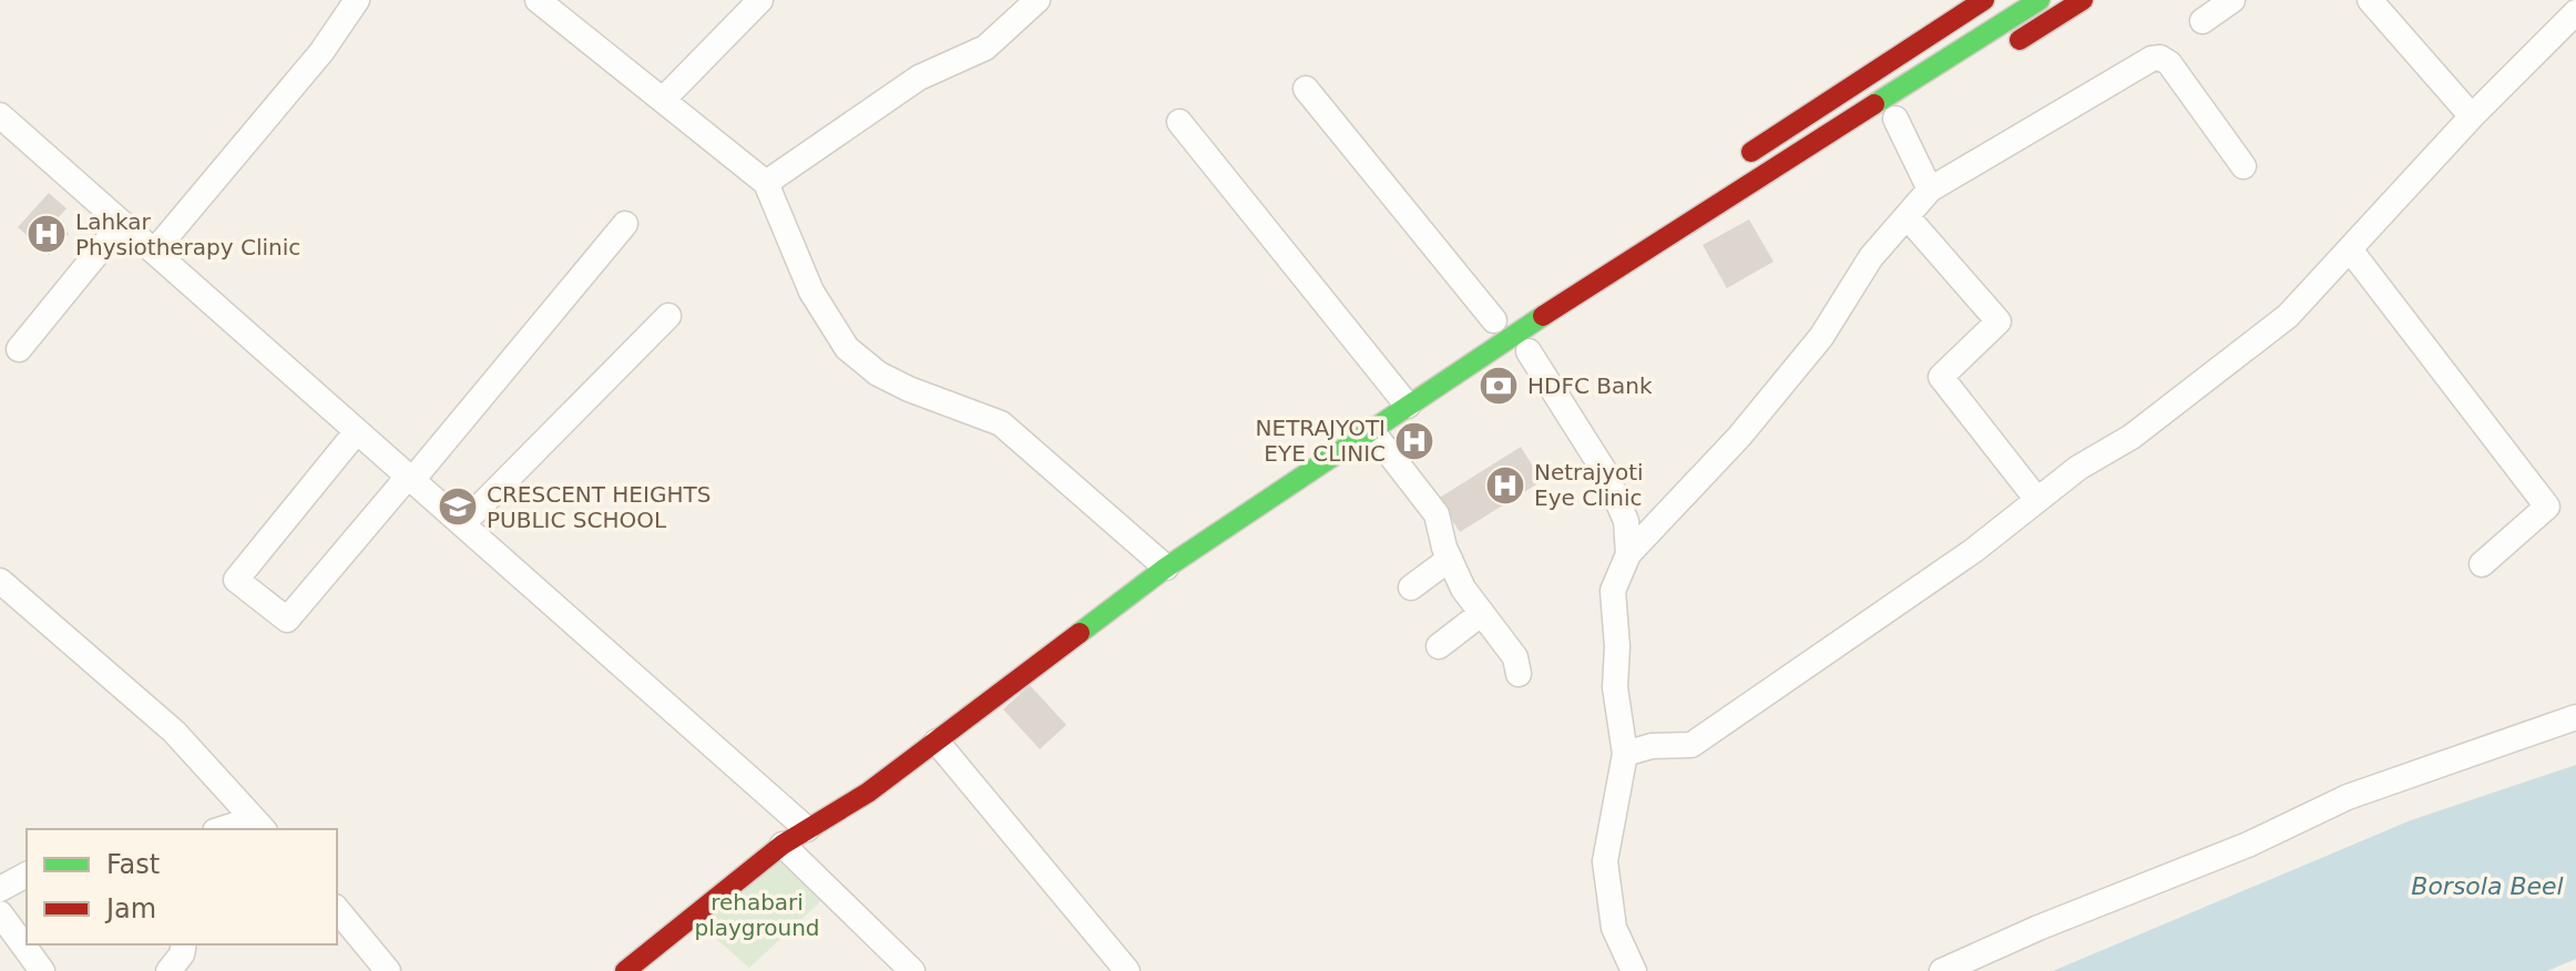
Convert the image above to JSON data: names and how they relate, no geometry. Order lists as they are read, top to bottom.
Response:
{
  "water": ["Borsola Beel"],
  "parks": ["rehabari playground"],
  "places": {
    "hospital": ["Lahkar Physiotherapy Clinic", "NETRAJYOTI EYE CLINIC", "Netrajyoti Eye Clinic"],
    "bank": ["HDFC Bank"],
    "school or university": ["CRESCENT HEIGHTS PUBLIC SCHOOL"]
  },
  "legend": ["Fast", "Jam"]
}
